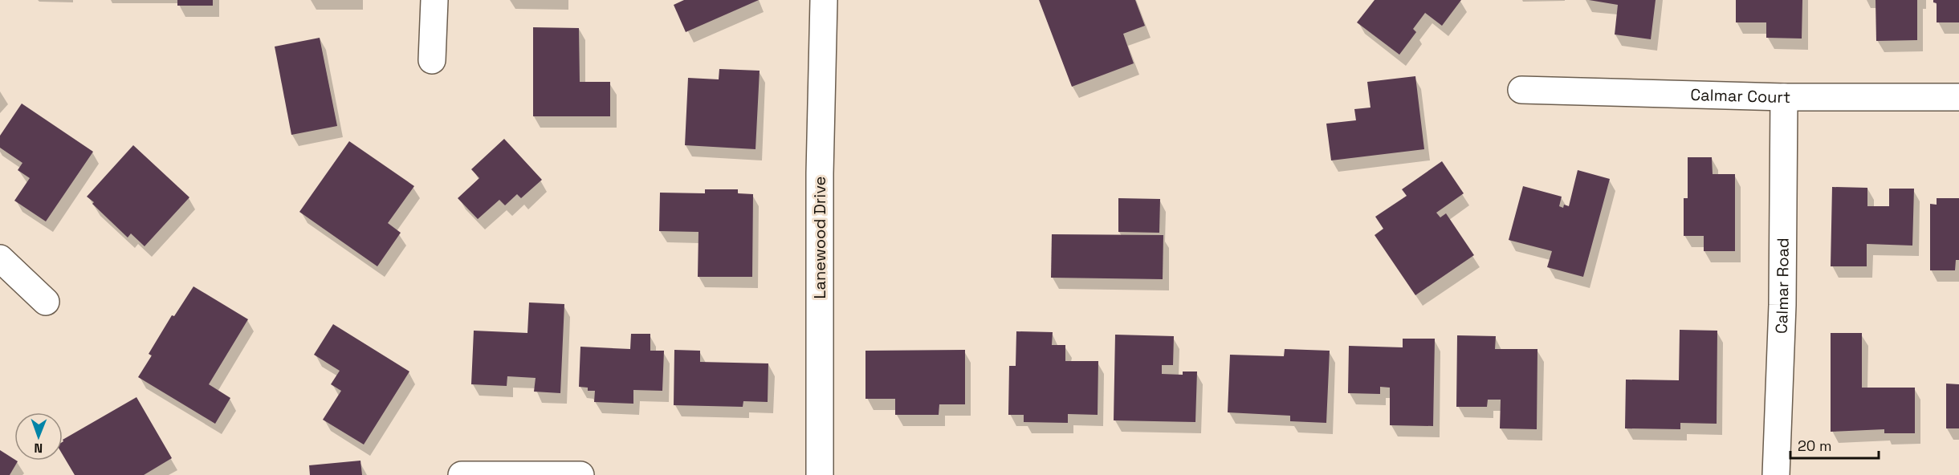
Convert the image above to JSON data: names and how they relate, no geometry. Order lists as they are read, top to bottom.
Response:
{
  "streets": {
    "street": ["Calmar Court", "Lanewood Drive", "Calmar Road"]
  },
  "crossings": [
    ["Calmar Court", "Calmar Road"]
  ],
  "scale_bar": "20 m",
  "north": "bottom"
}
